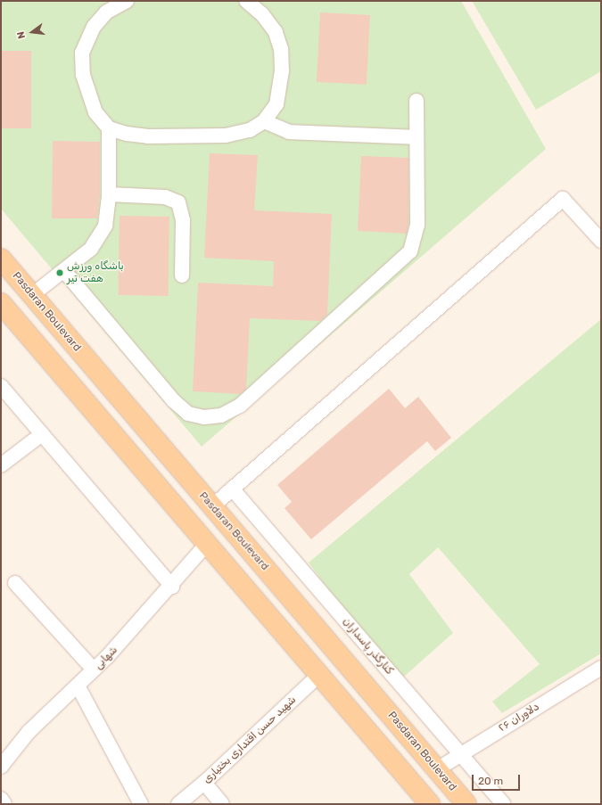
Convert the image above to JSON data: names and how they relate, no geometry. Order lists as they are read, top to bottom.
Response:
{
  "streets": {
    "main road": ["Pasdaran Boulevard"],
    "street": [
      "کنارگذر پاسداران",
      "شهابی",
      "دلاوران ۲۶",
      "شهید حسن اقتداری بختیاری"
    ]
  },
  "crossings": [
    ["Pasdaran Boulevard", "دلاوران ۲۶"],
    ["کنارگذر پاسداران", "دلاوران ۲۶"]
  ],
  "places": ["باشگاه ورزش هفت تیر"],
  "scale_bar": "20 m",
  "north": "left"
}
